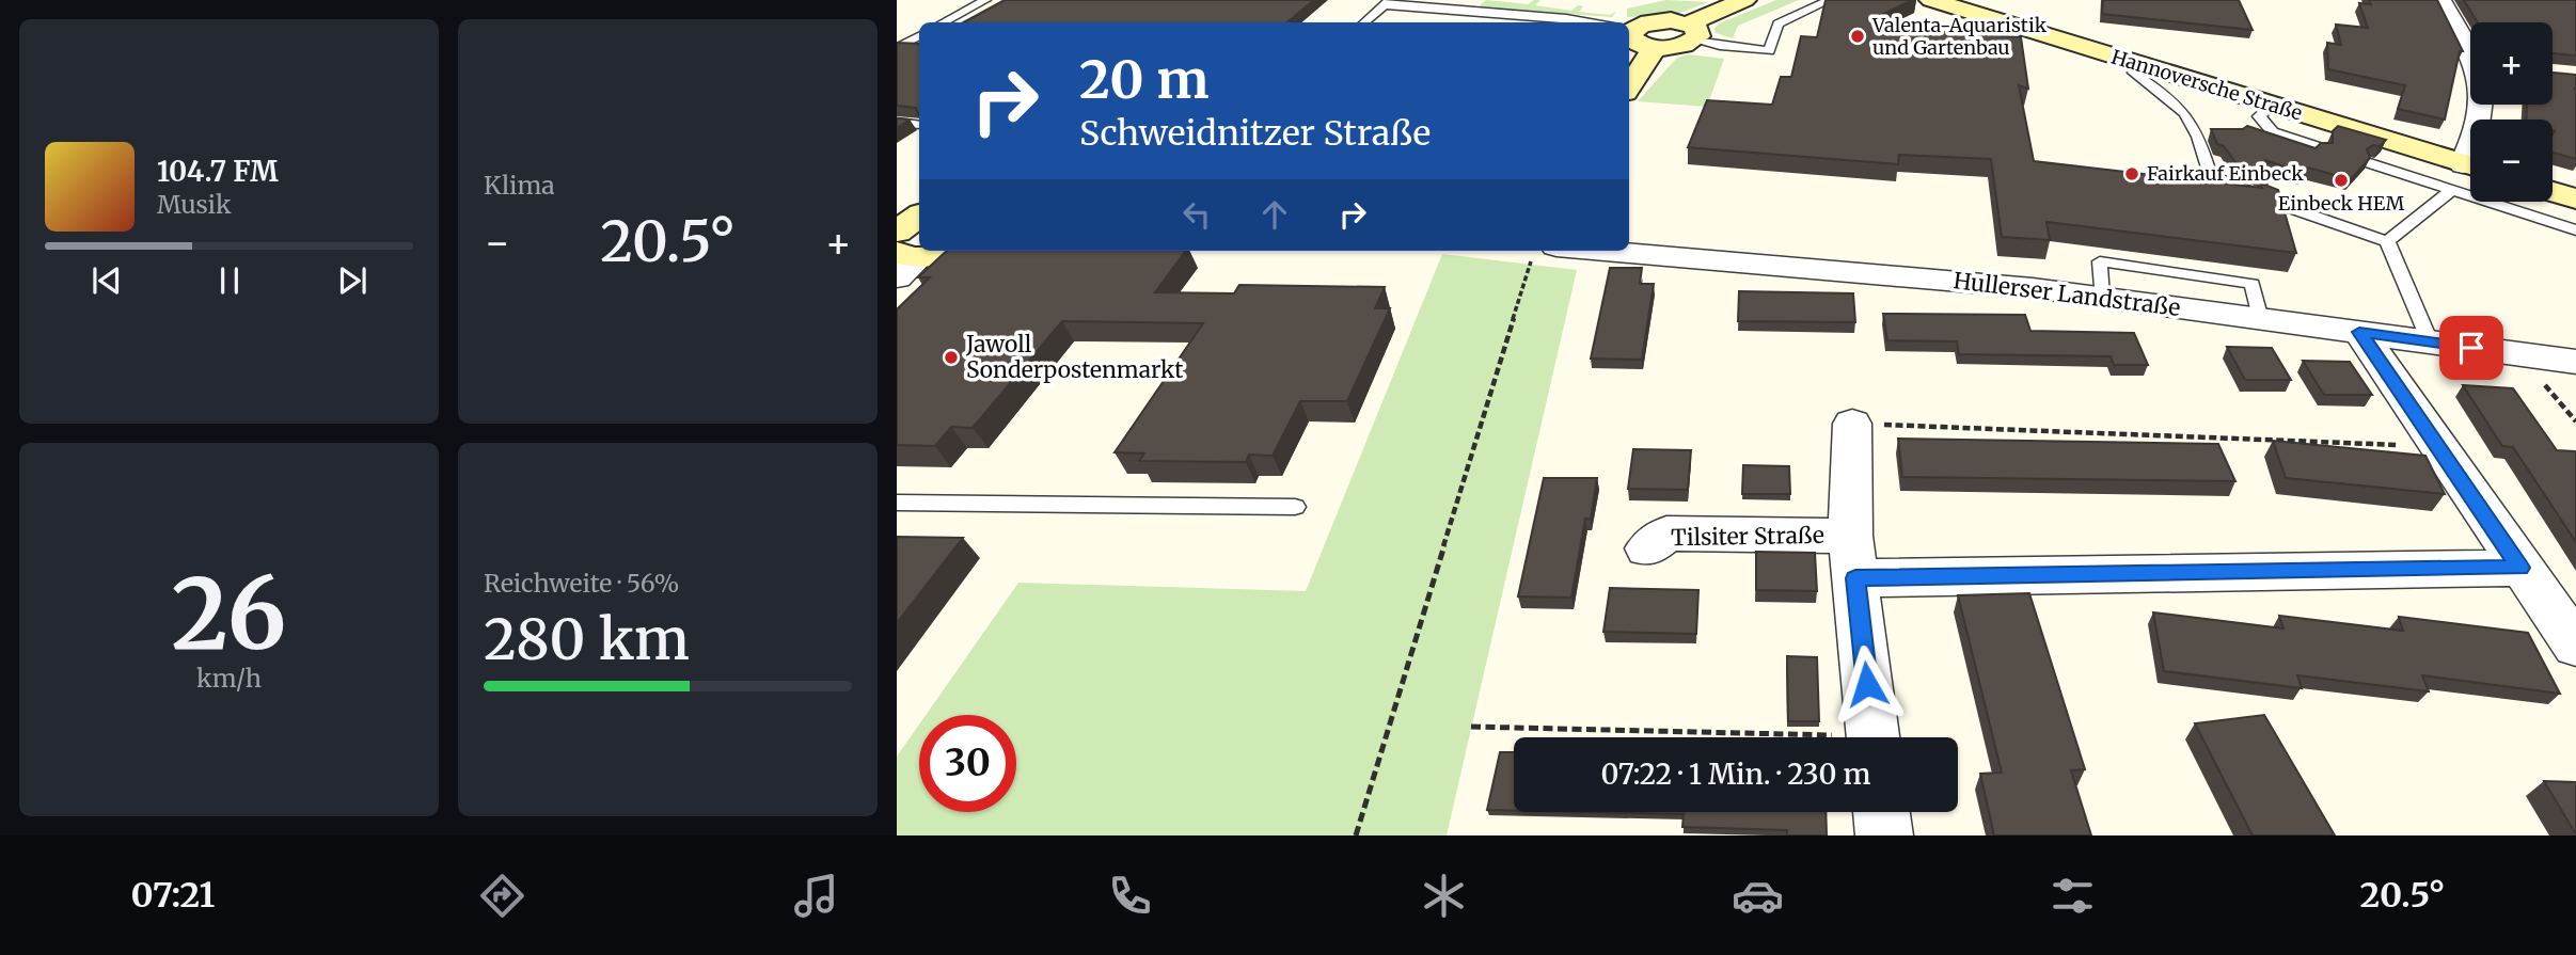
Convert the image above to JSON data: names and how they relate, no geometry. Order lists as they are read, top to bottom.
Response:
{
  "streets": {
    "main road": ["Hannoversche Straße"],
    "street": ["Hullerser Landstraße", "Tilsiter Straße"]
  },
  "places": [
    "Valenta-Aquaristik und Gartenbau",
    "Fairkauf Einbeck",
    "Einbeck HEM",
    "Jawoll Sonderpostenmarkt"
  ],
  "page": {
    "tile": [
      "Klima",
      ["26", "km/h"],
      ["Reichweite · 56%", "280 km"]
    ],
    "map_buttons": ["+", "−"],
    "turn": ["20 m", "Schweidnitzer Straße"],
    "song": ["104.7 FM", "Musik"],
    "heat": ["−", "20.5°", "+"],
    "limit": "30",
    "trip": "07:22 · 1 Min. · 230 m",
    "tabs": ["07:21", "20.5°"]
  }
}
